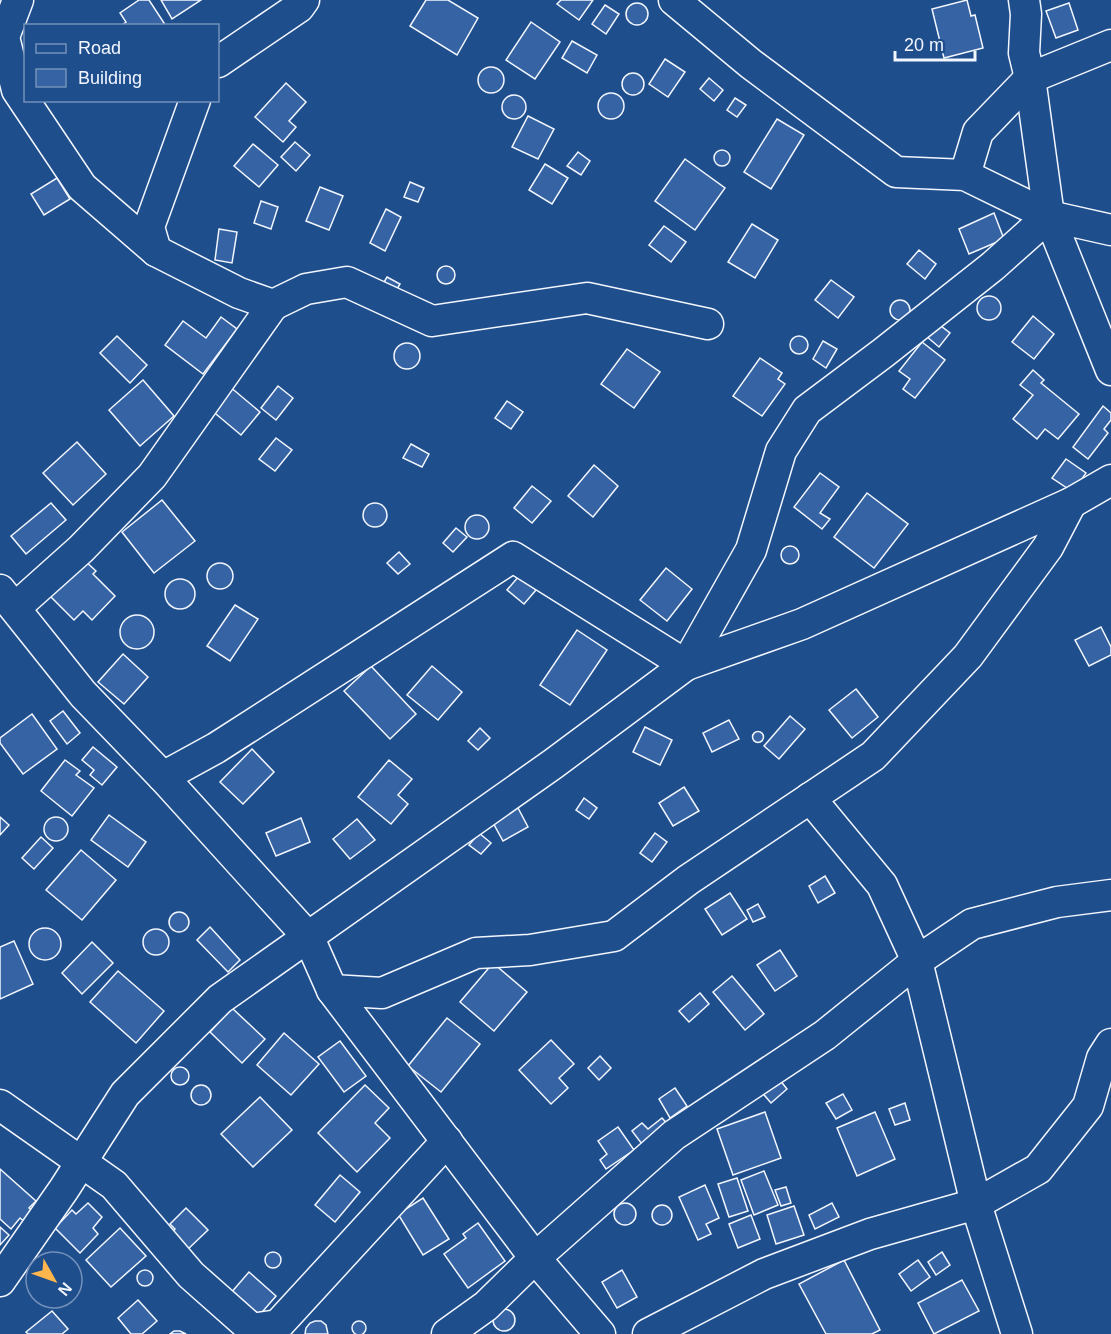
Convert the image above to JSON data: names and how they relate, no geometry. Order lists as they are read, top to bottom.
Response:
{
  "legend": ["Road", "Building"],
  "scale_bar": "20 m",
  "north": "bottom right"
}
